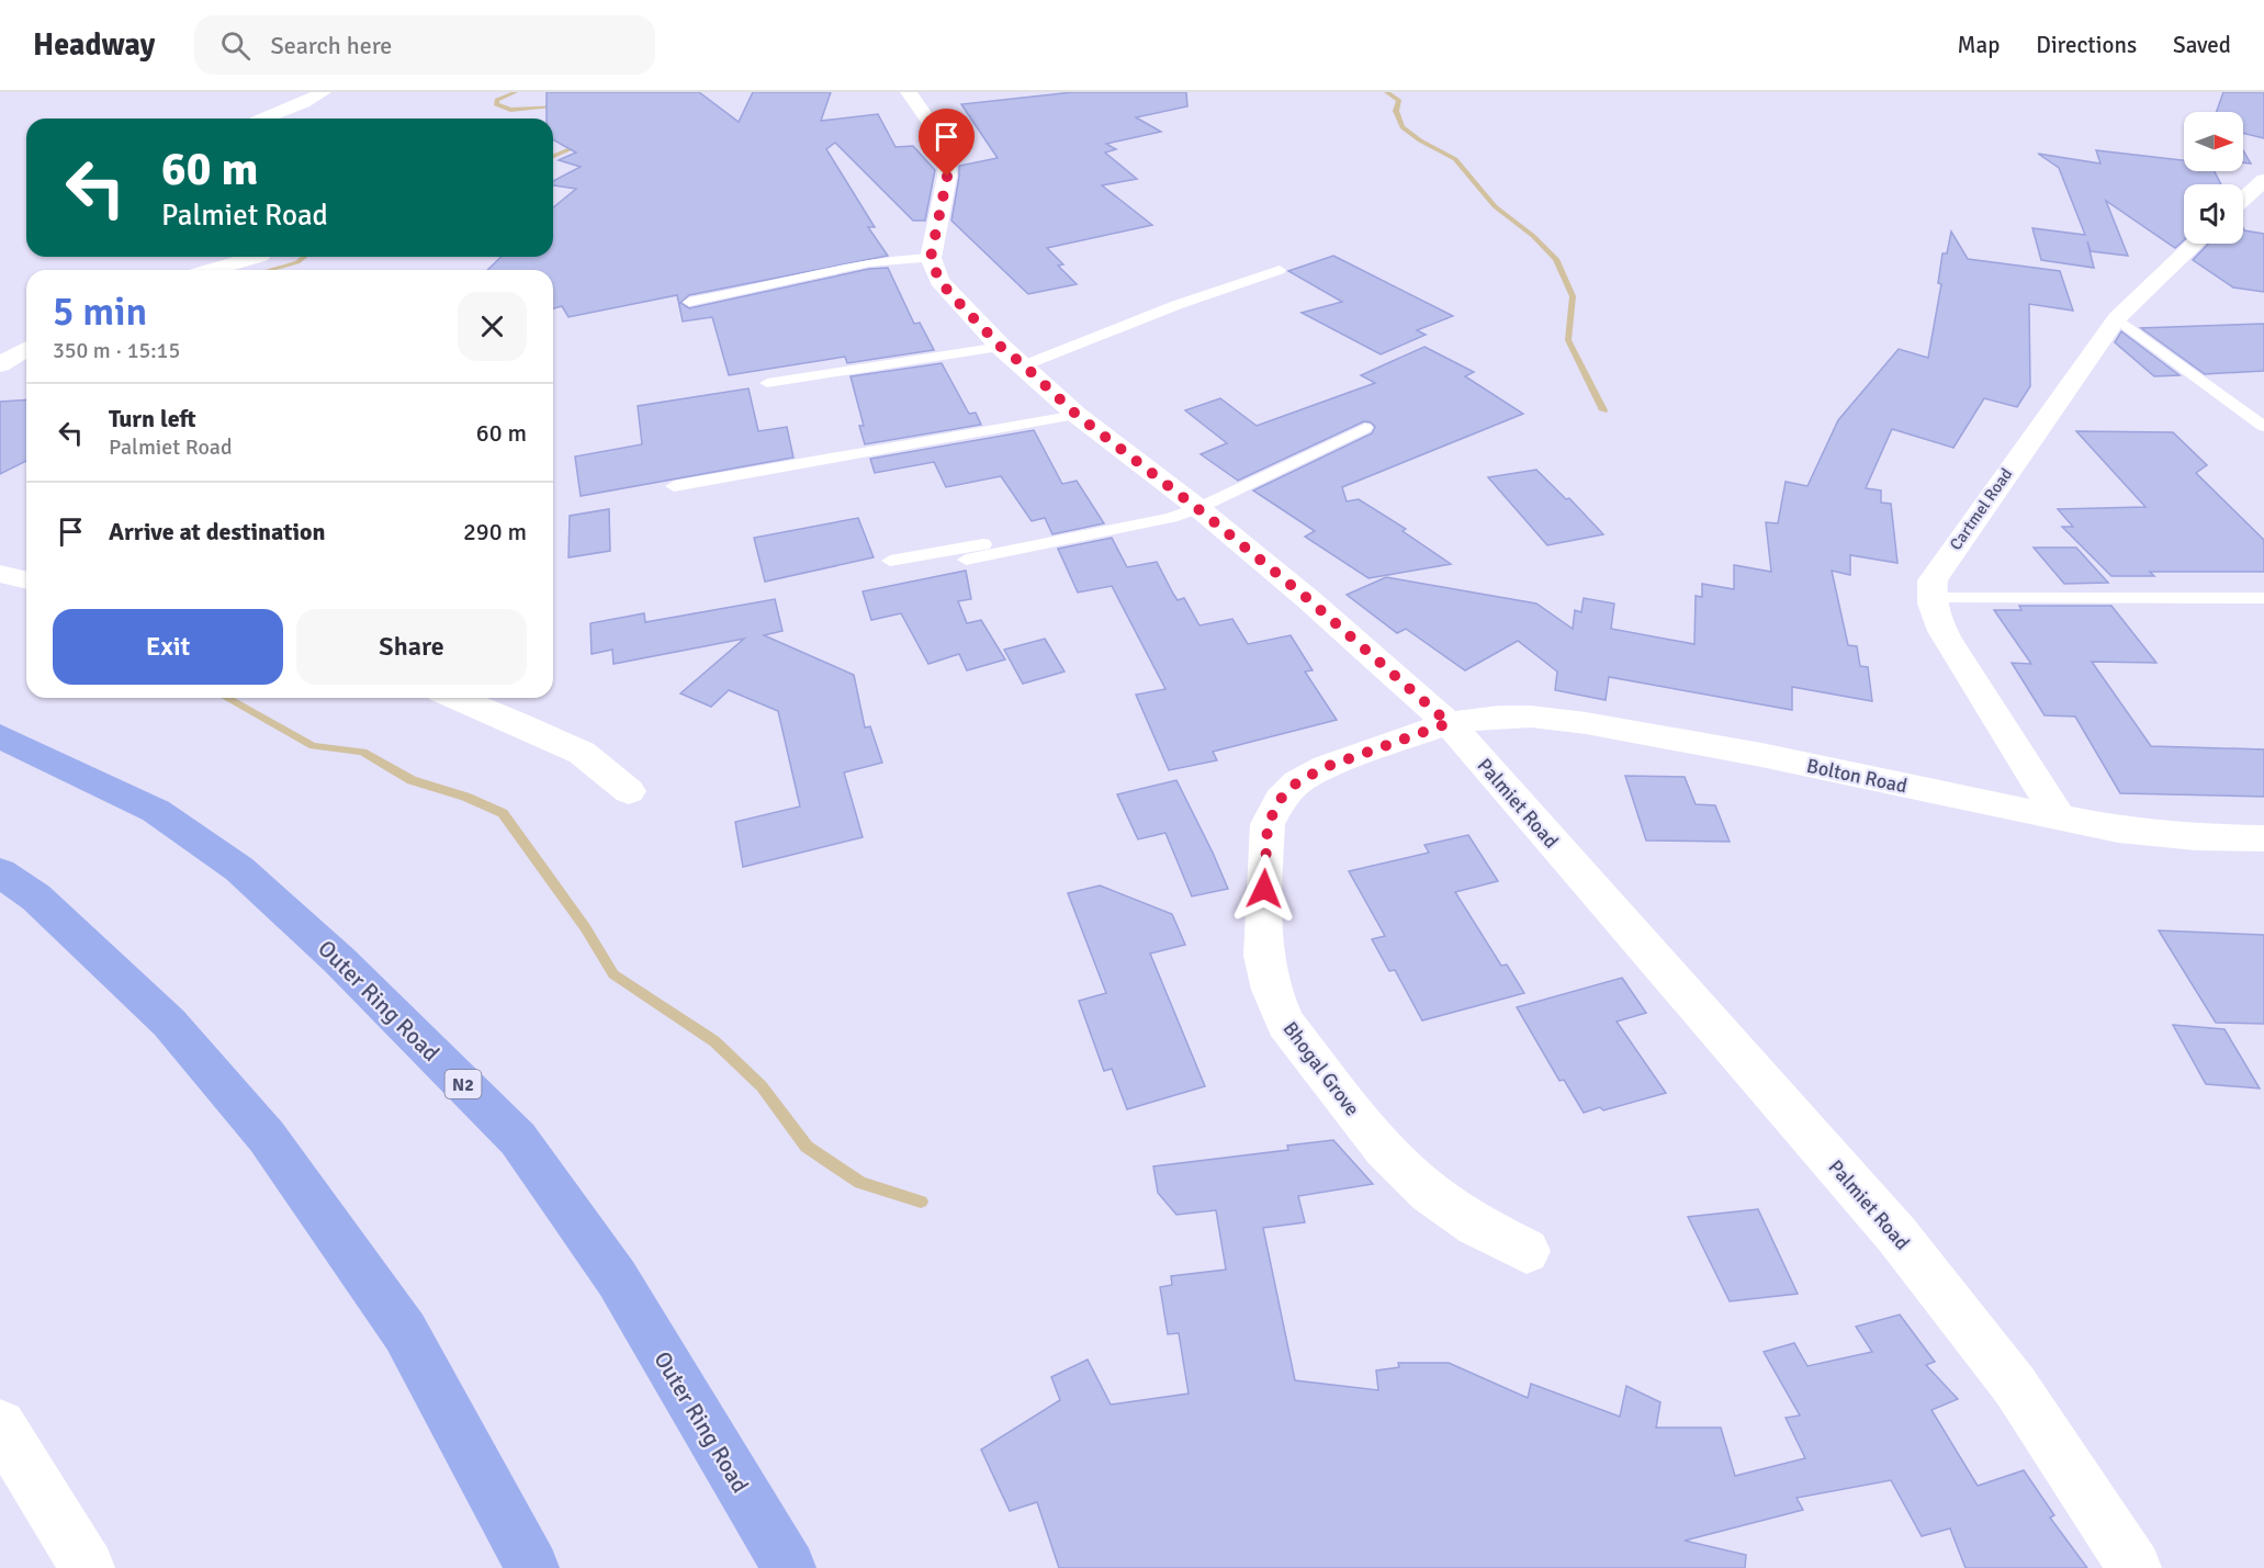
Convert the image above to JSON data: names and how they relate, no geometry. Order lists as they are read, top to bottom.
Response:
{
  "streets": {
    "highway": ["Outer Ring Road", "N2"],
    "street": [
      "Cartmel Road",
      "Bolton Road",
      "Palmiet Road",
      "Bhogal Grove"
    ]
  },
  "crossings": [
    ["Bolton Road", "Palmiet Road"],
    ["Bolton Road", "Bhogal Grove"],
    ["Palmiet Road", "Bhogal Grove"]
  ],
  "north": "right",
  "page": {
    "header": "Headway",
    "search": "Search here",
    "nav": ["Map", "Directions", "Saved"],
    "turn": ["60 m", "Palmiet Road"],
    "heading": ["5 min", "350 m · 15:15"],
    "list": [
      {
        "name": "Turn left",
        "note": "Palmiet Road",
        "value": "60 m"
      },
      {
        "name": "Arrive at destination",
        "value": "290 m"
      }
    ],
    "buttons": ["Exit", "Share"]
  }
}
